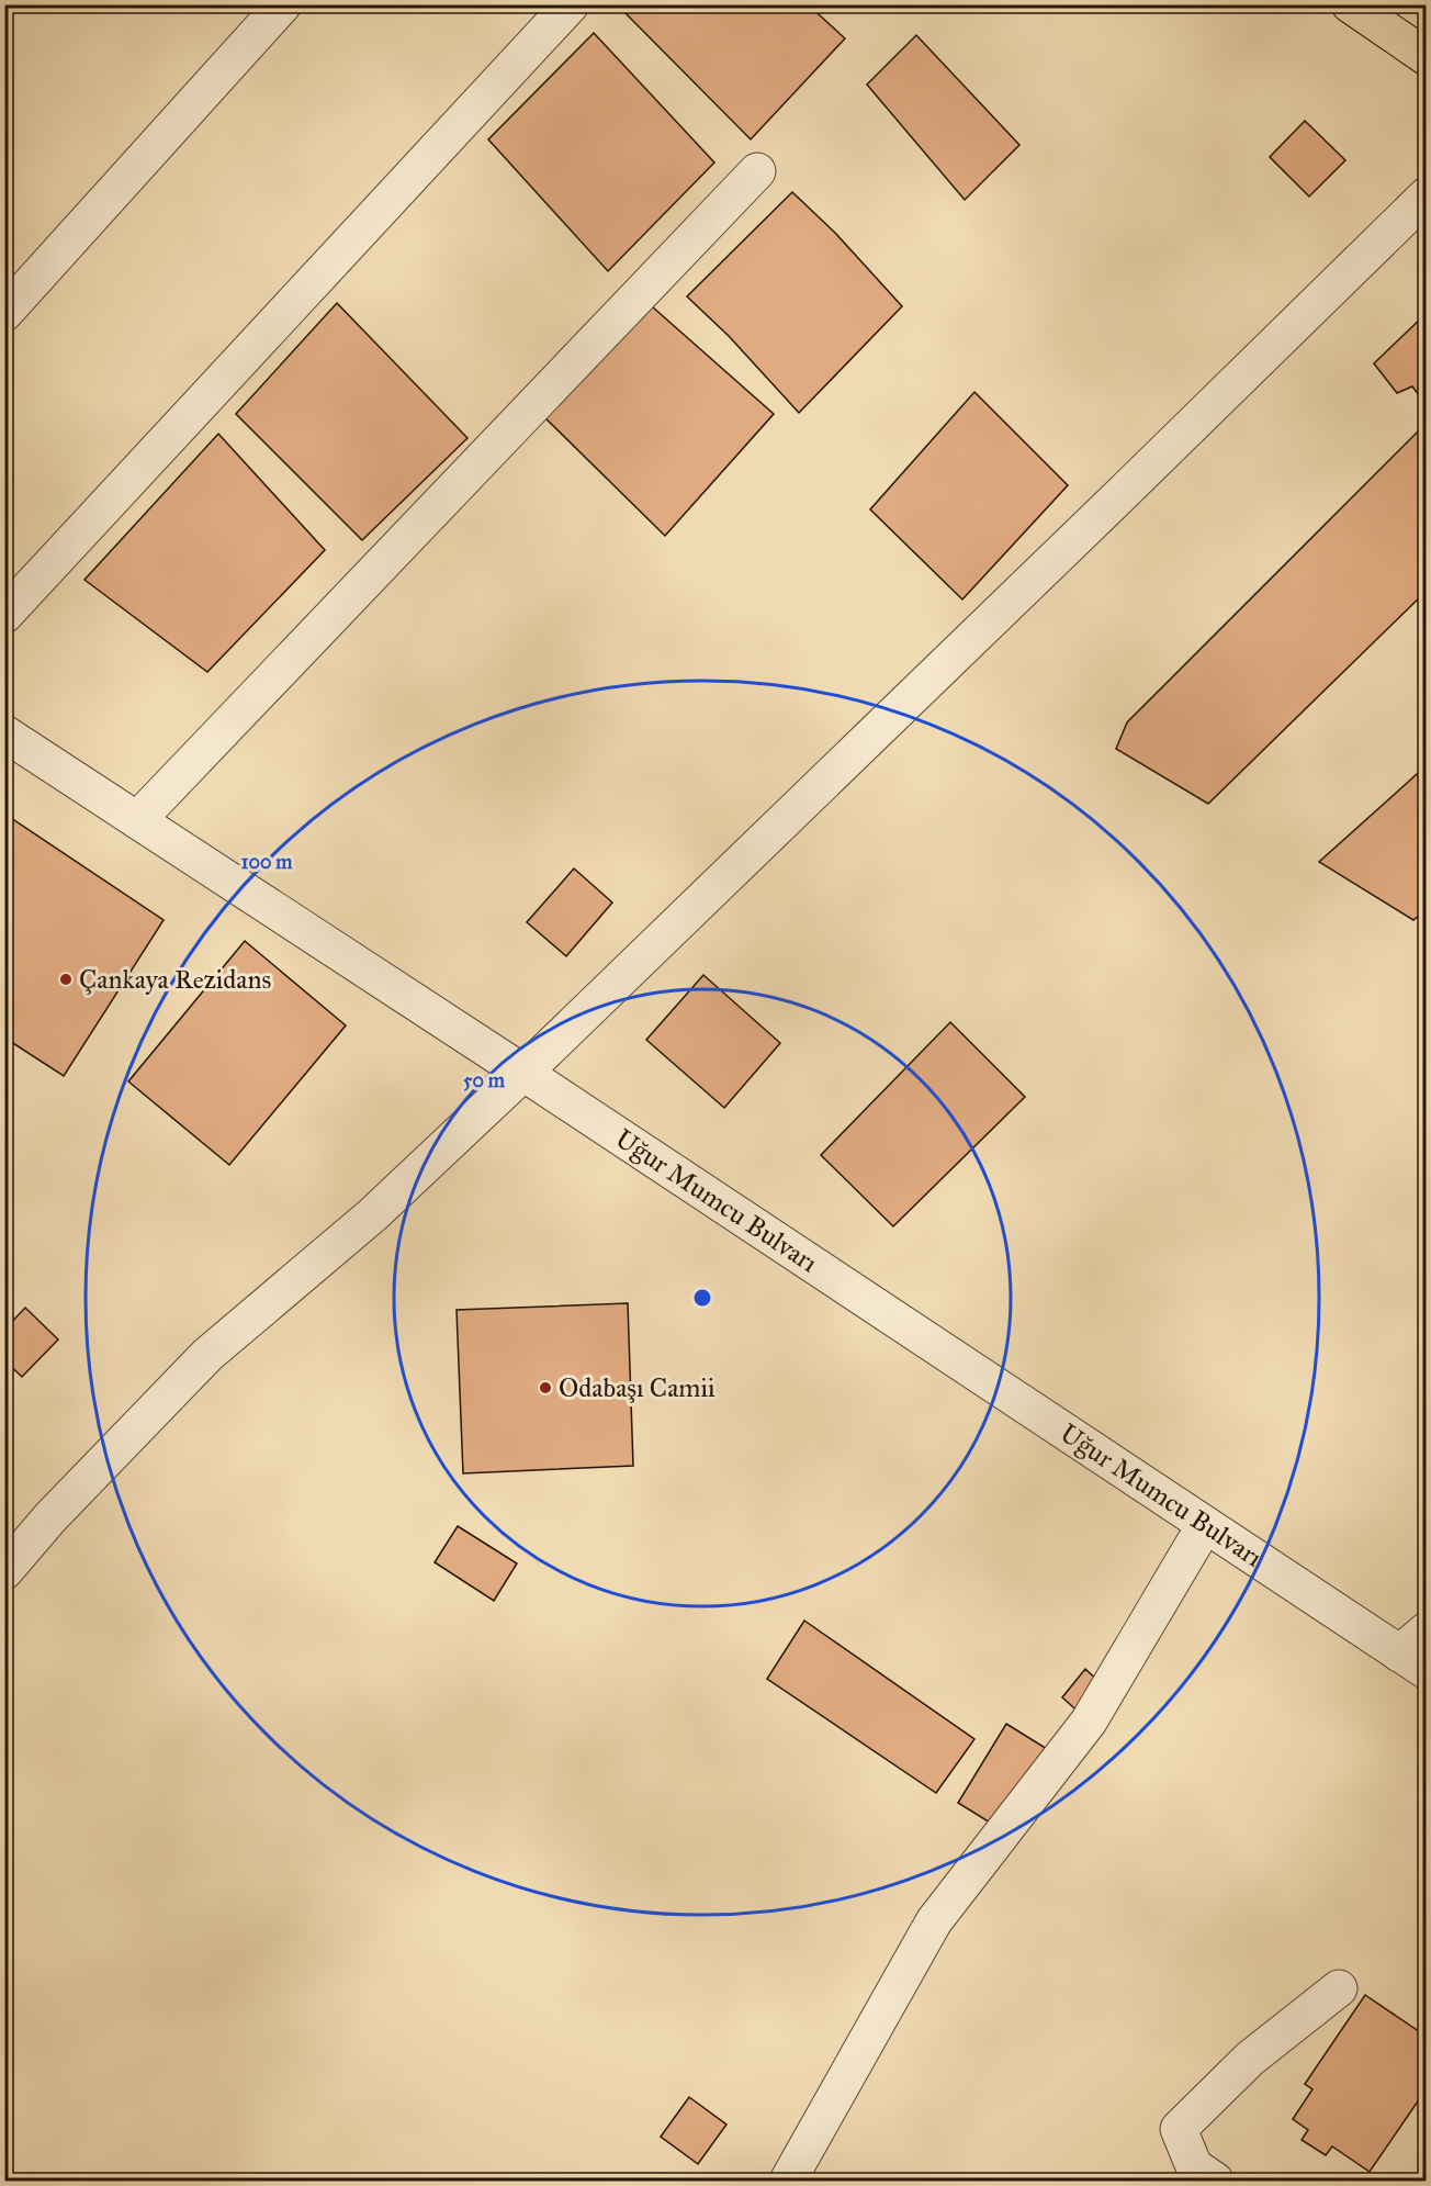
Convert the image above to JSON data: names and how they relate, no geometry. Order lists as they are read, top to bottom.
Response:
{
  "streets": {
    "street": ["Uğur Mumcu Bulvarı"]
  },
  "places": ["Çankaya Rezidans", "Odabaşı Camii"],
  "rings": ["100 m", "50 m"]
}
